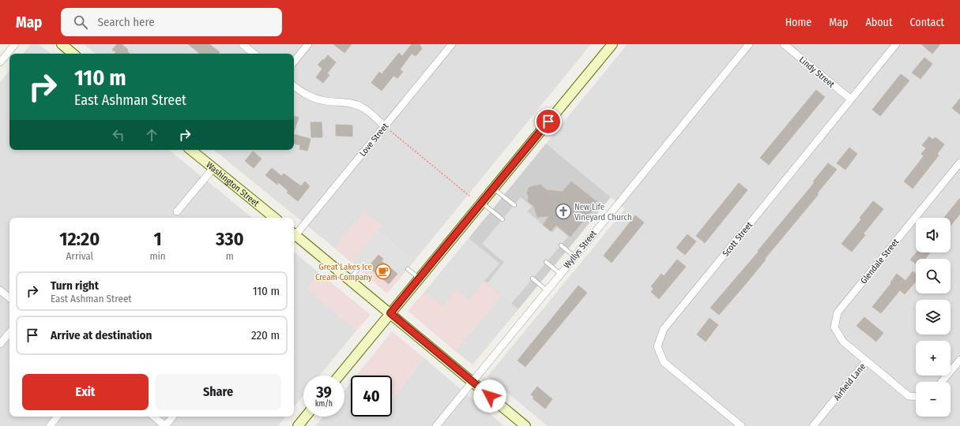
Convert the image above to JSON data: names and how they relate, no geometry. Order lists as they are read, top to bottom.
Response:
{
  "streets": {
    "street": [
      "Lindy Street",
      "Love Street",
      "Washington Street",
      "Scott Street",
      "Wyllys Street",
      "Glendale Street",
      "Airfield Lane"
    ]
  },
  "crossings": [
    ["Lindy Street", "Scott Street"],
    ["Glendale Street", "Airfield Lane"]
  ],
  "places": {
    "church": ["New Life Vineyard Church"],
    "cafe": ["Great Lakes Ice Cream Company"]
  },
  "page": {
    "header": "Map",
    "search": "Search here",
    "nav": [
      "Home",
      "Map",
      "About",
      "Contact"
    ],
    "turn": ["110 m", "East Ashman Street"],
    "map_buttons": ["+", "−"],
    "eta": [
      "12:20",
      "Arrival",
      "1",
      "min",
      "330",
      "m"
    ],
    "list": [
      {
        "name": "Turn right",
        "note": "East Ashman Street",
        "value": "110 m"
      },
      {
        "name": "Arrive at destination",
        "value": "220 m"
      }
    ],
    "buttons": ["Exit", "Share"],
    "speed": "39 km/h",
    "limit": "40"
  }
}
